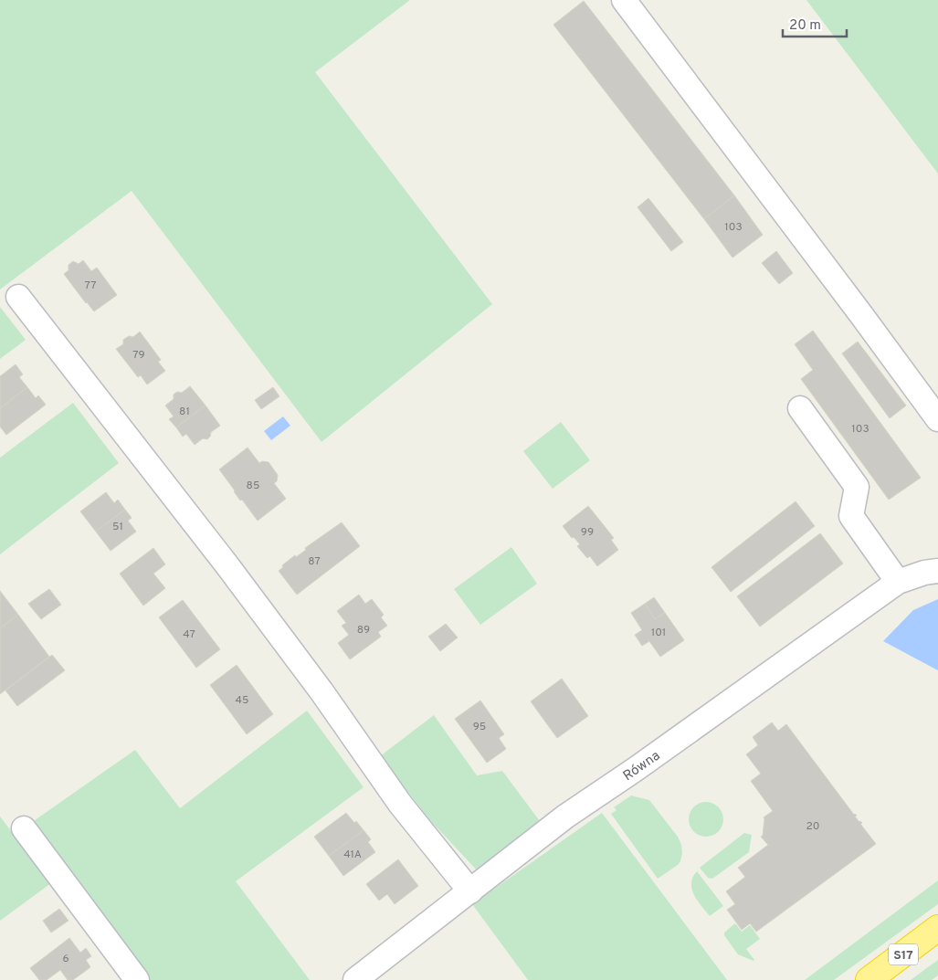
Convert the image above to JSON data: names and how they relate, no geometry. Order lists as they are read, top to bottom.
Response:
{
  "streets": {
    "highway": ["S17"],
    "street": ["Równa"]
  },
  "house_numbers": [
    "103",
    "77",
    "79",
    "81",
    "103",
    "85",
    "51",
    "99",
    "87",
    "89",
    "101",
    "47",
    "45",
    "95",
    "20",
    "41A",
    "6"
  ],
  "scale_bar": "20 m"
}
